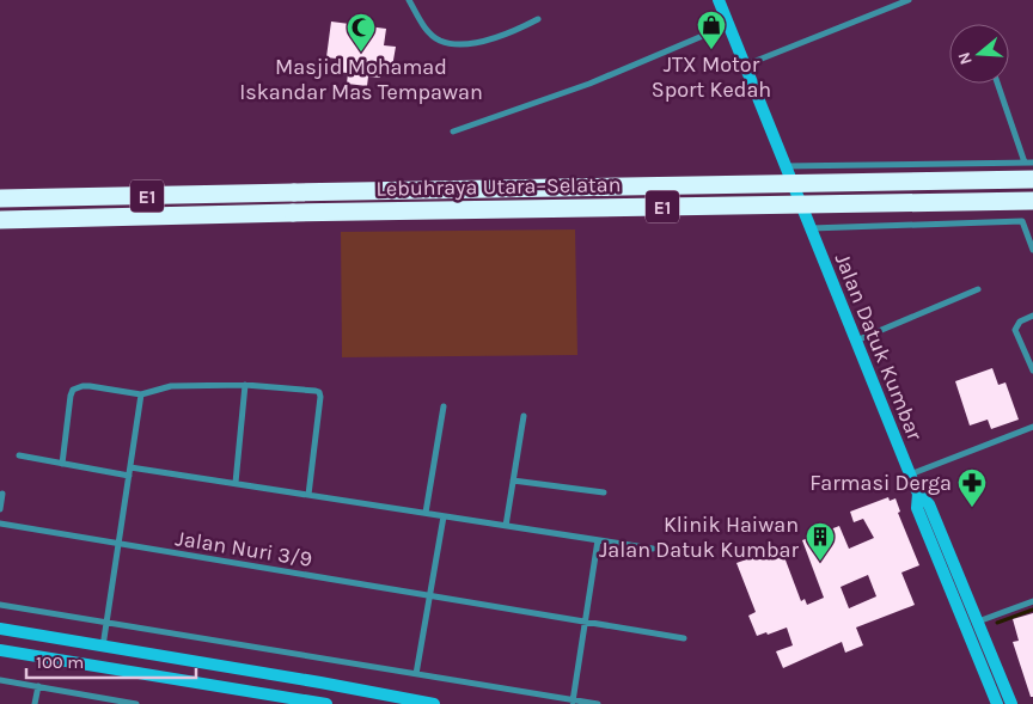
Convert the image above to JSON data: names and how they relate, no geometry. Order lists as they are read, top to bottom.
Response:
{
  "streets": {
    "highway": ["Lebuhraya Utara–Selatan", "E1"],
    "main road": ["Jalan Datuk Kumbar"],
    "street": ["Jalan Nuri 3/9"]
  },
  "places": {
    "shop": ["JTX Motor Sport Kedah"],
    "mosque": ["Masjid Mohamad Iskandar Mas Tempawan"],
    "pharmacy": ["Farmasi Derga"],
    "building": ["Klinik Haiwan Jalan Datuk Kumbar"]
  },
  "scale_bar": "100 m",
  "north": "left"
}
